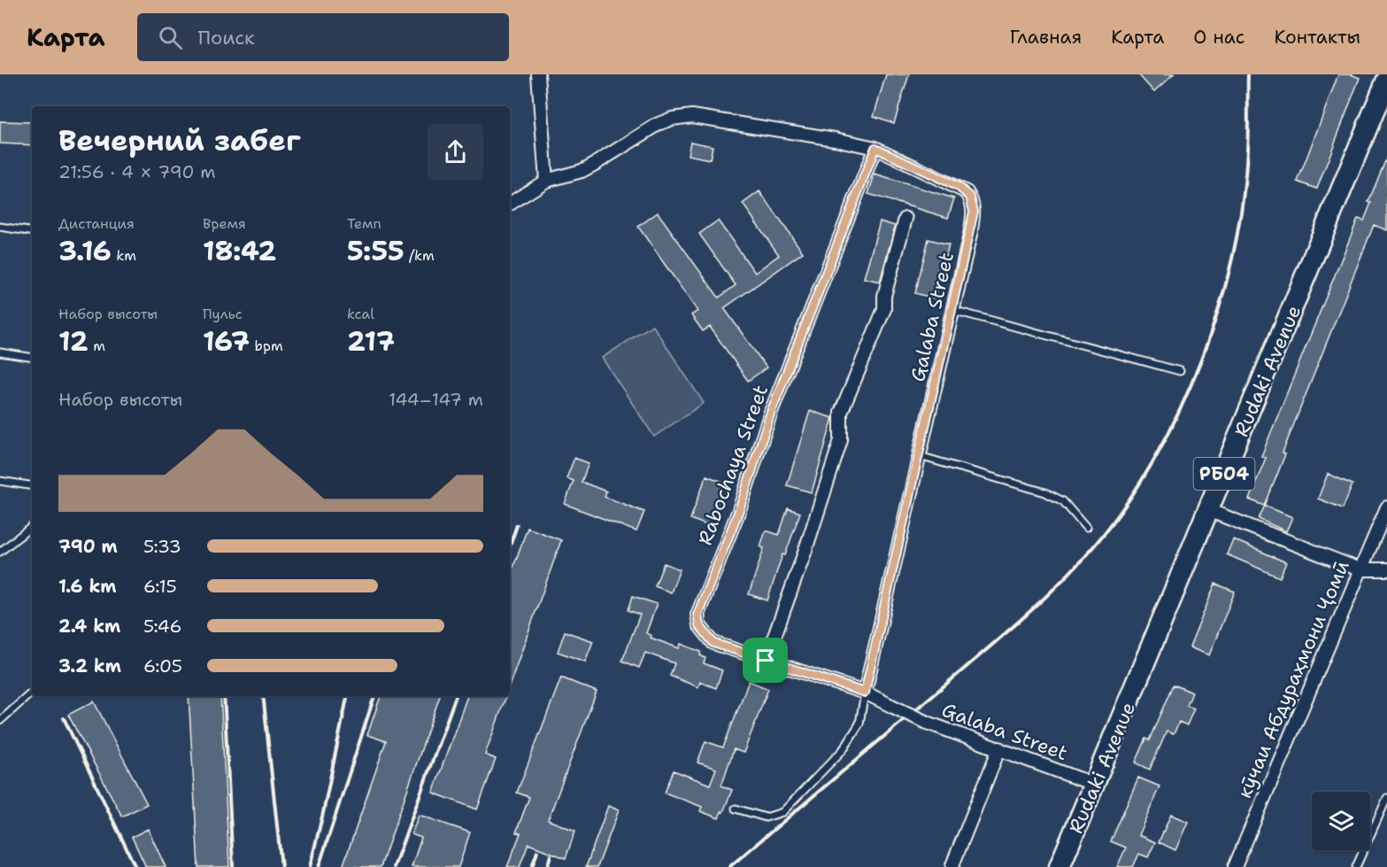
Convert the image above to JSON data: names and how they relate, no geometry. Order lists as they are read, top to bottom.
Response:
{
  "streets": {
    "main road": ["Rudaki Avenue", "РБ04"],
    "street": ["Galaba Street", "Rabochaya Street", "кӯчаи Абдураҳмони Ҷомӣ"]
  },
  "crossings": [
    ["Galaba Street", "Rudaki Avenue"],
    ["Galaba Street", "Rabochaya Street"]
  ],
  "page": {
    "header": "Карта",
    "search": "Поиск",
    "nav": [
      "Главная",
      "Карта",
      "О нас",
      "Контакты"
    ],
    "heading": ["Вечерний забег", "21:56 · 4 × 790 m"],
    "stats": [
      ["Дистанция", "3.16 km"],
      ["Время", "18:42"],
      ["Темп", "5:55 /km"],
      ["Набор высоты", "12 m"],
      ["Пульс", "167 bpm"],
      ["kcal", "217"]
    ],
    "chart": ["Набор высоты", "144–147 m"],
    "list": [
      {
        "name": "790 m",
        "note": "5:33"
      },
      {
        "name": "1.6 km",
        "note": "6:15"
      },
      {
        "name": "2.4 km",
        "note": "5:46"
      },
      {
        "name": "3.2 km",
        "note": "6:05"
      }
    ]
  }
}
